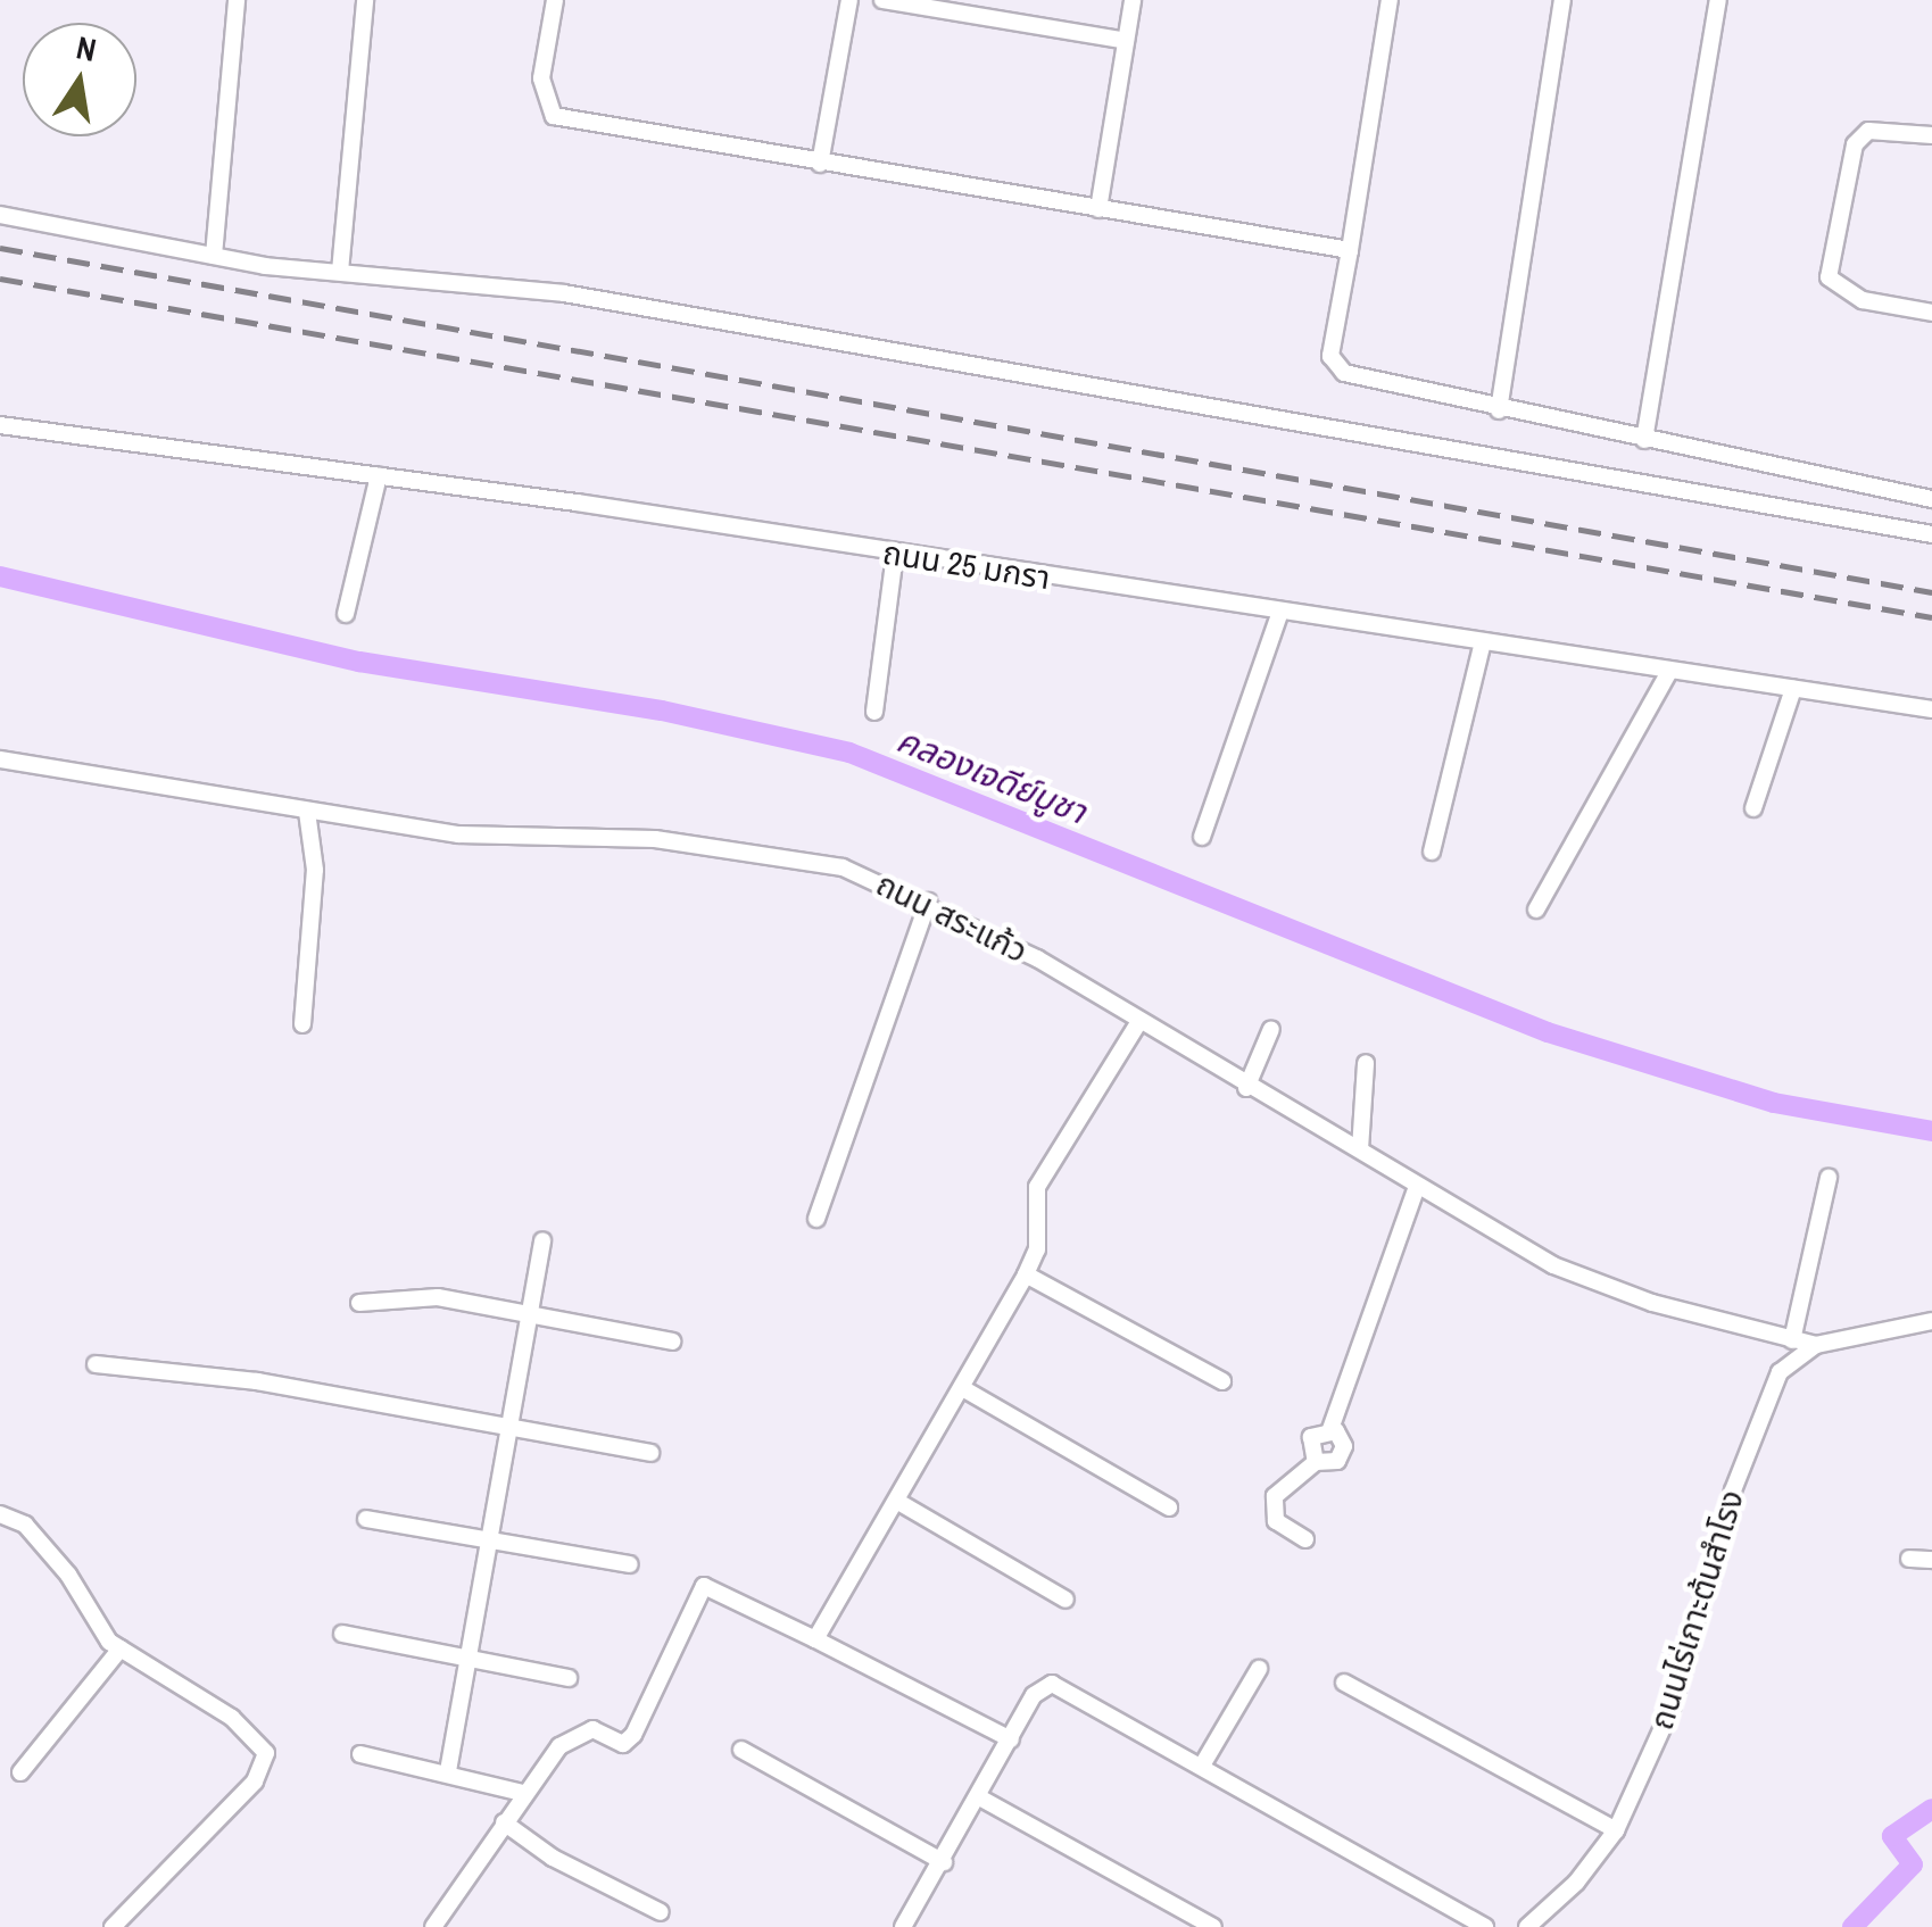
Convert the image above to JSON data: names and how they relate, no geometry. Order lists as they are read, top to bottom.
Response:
{
  "streets": {
    "street": ["ถนน 25 มกรา", "ถนน สระแก้ว", "ถนนไร่เกาะต้นสำโรง"]
  },
  "crossings": [
    ["ถนน สระแก้ว", "ถนนไร่เกาะต้นสำโรง"]
  ],
  "water": ["คลองเจดีย์บูชา"],
  "north": "top"
}
